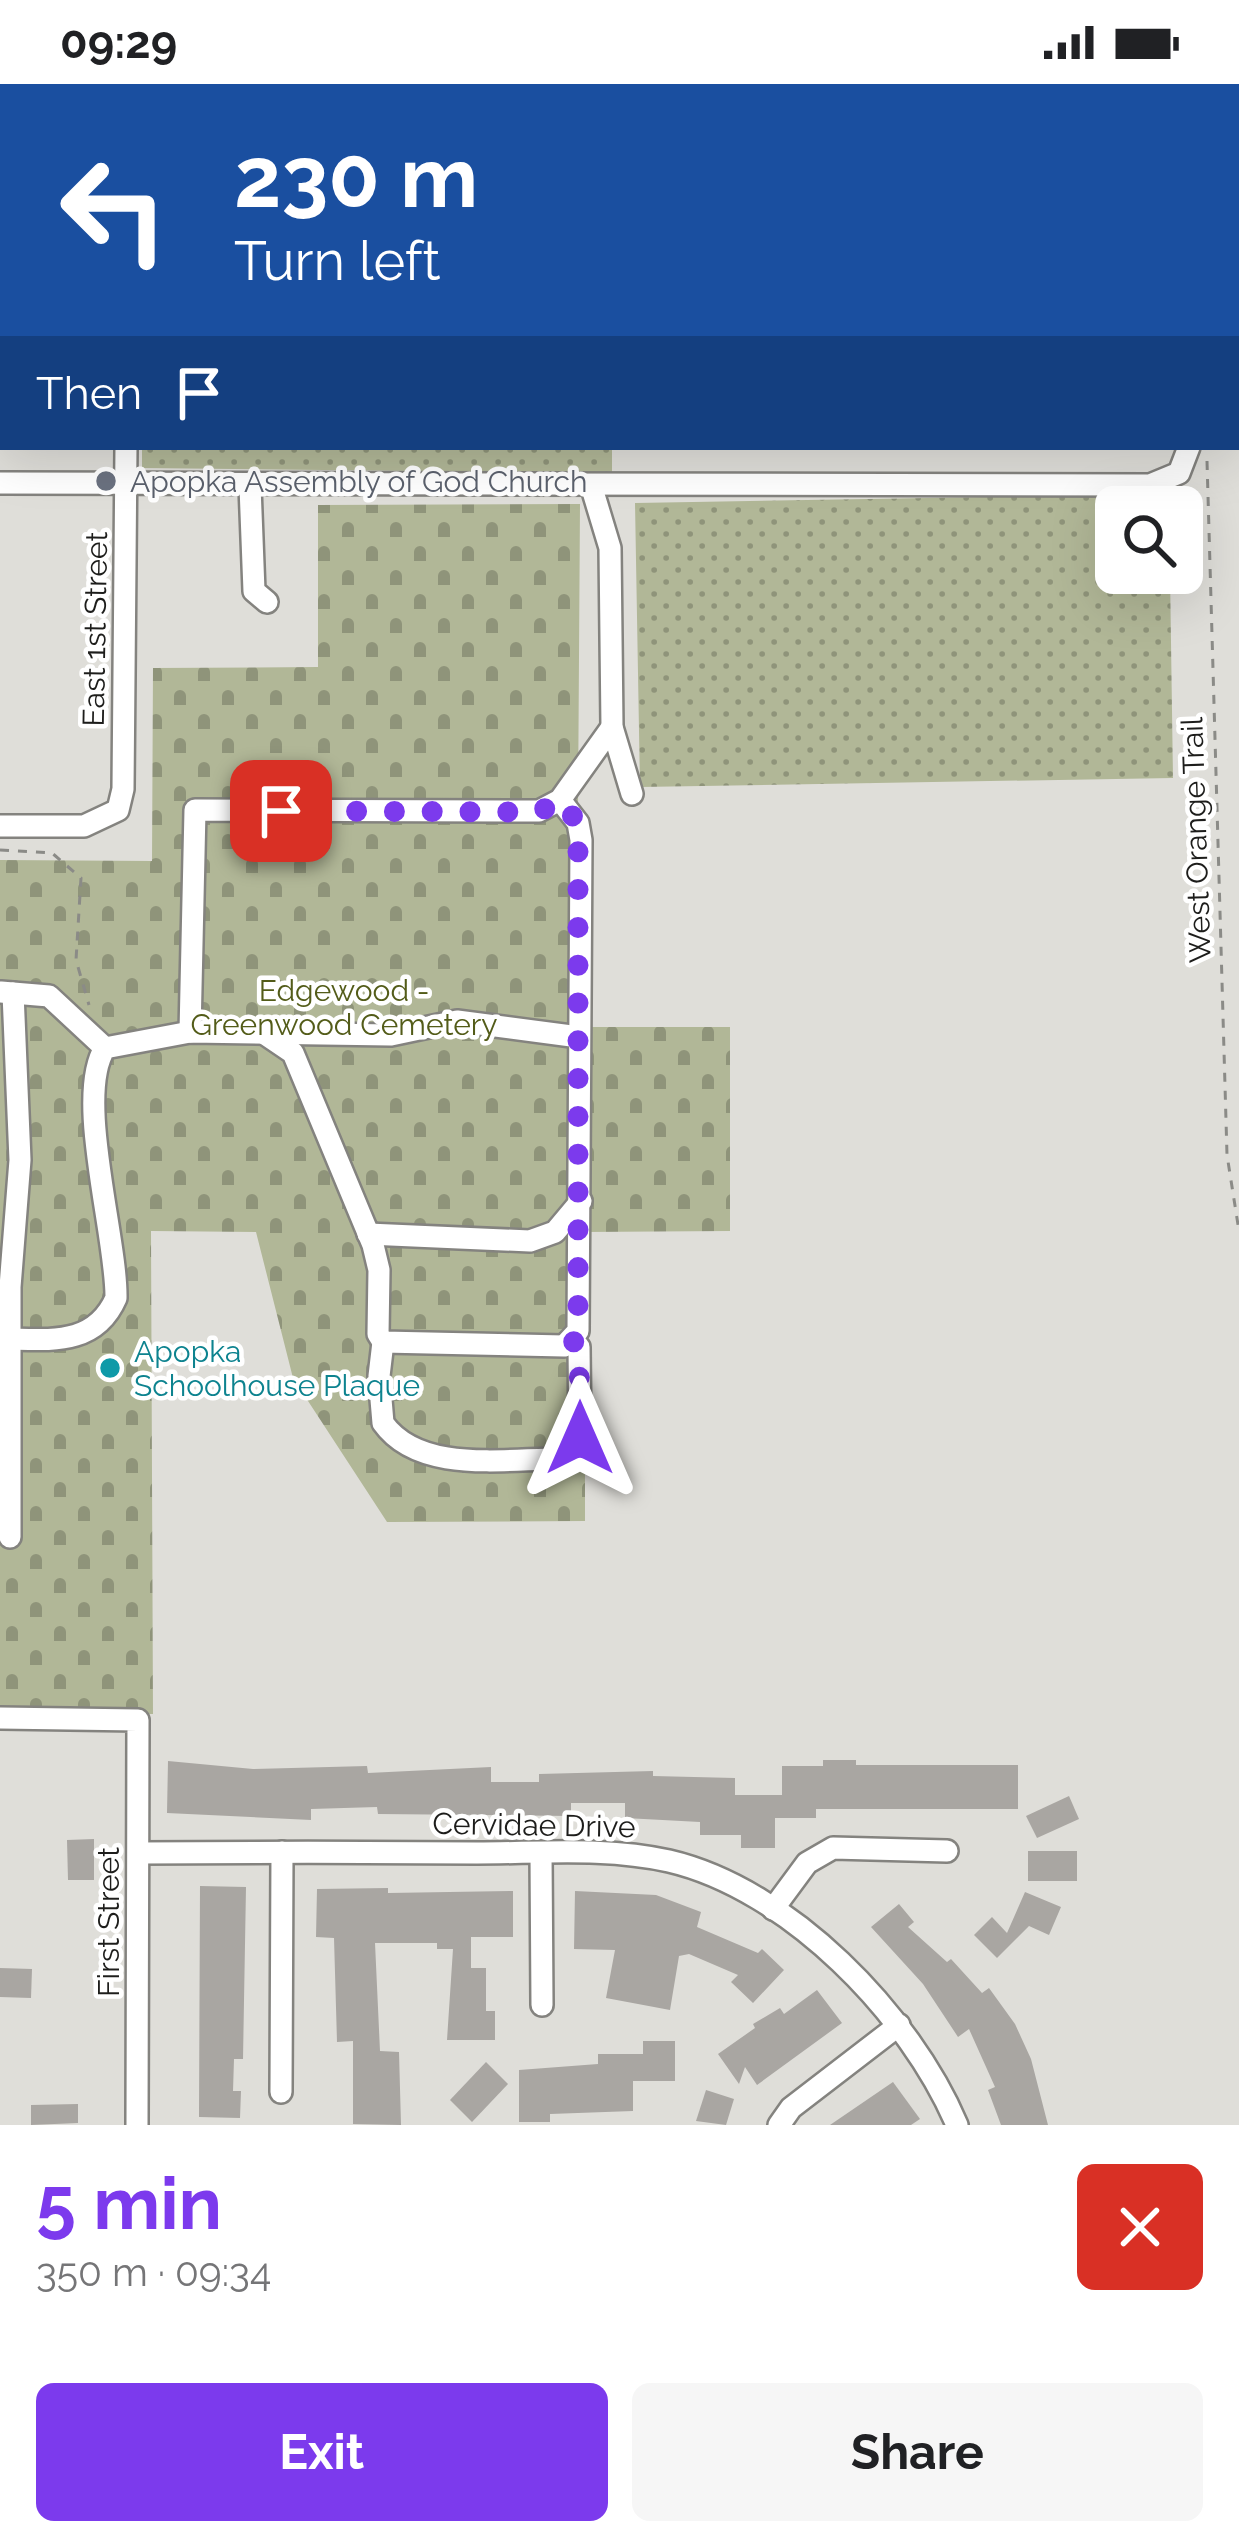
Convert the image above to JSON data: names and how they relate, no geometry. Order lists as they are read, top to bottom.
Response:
{
  "streets": {
    "street": ["East 1st Street", "Cervidae Drive", "First Street"],
    "path": ["West Orange Trail"]
  },
  "crossings": [
    ["Cervidae Drive", "First Street"]
  ],
  "parks": ["Edgewood - Greenwood Cemetery"],
  "places": ["Apopka Assembly of God Church", "Apopka Schoolhouse Plaque"],
  "page": {
    "status": "09:29",
    "turn": ["230 m", "Turn left"],
    "then": "Then",
    "heading": ["5 min", "350 m · 09:34"],
    "buttons": ["Exit", "Share"]
  }
}
